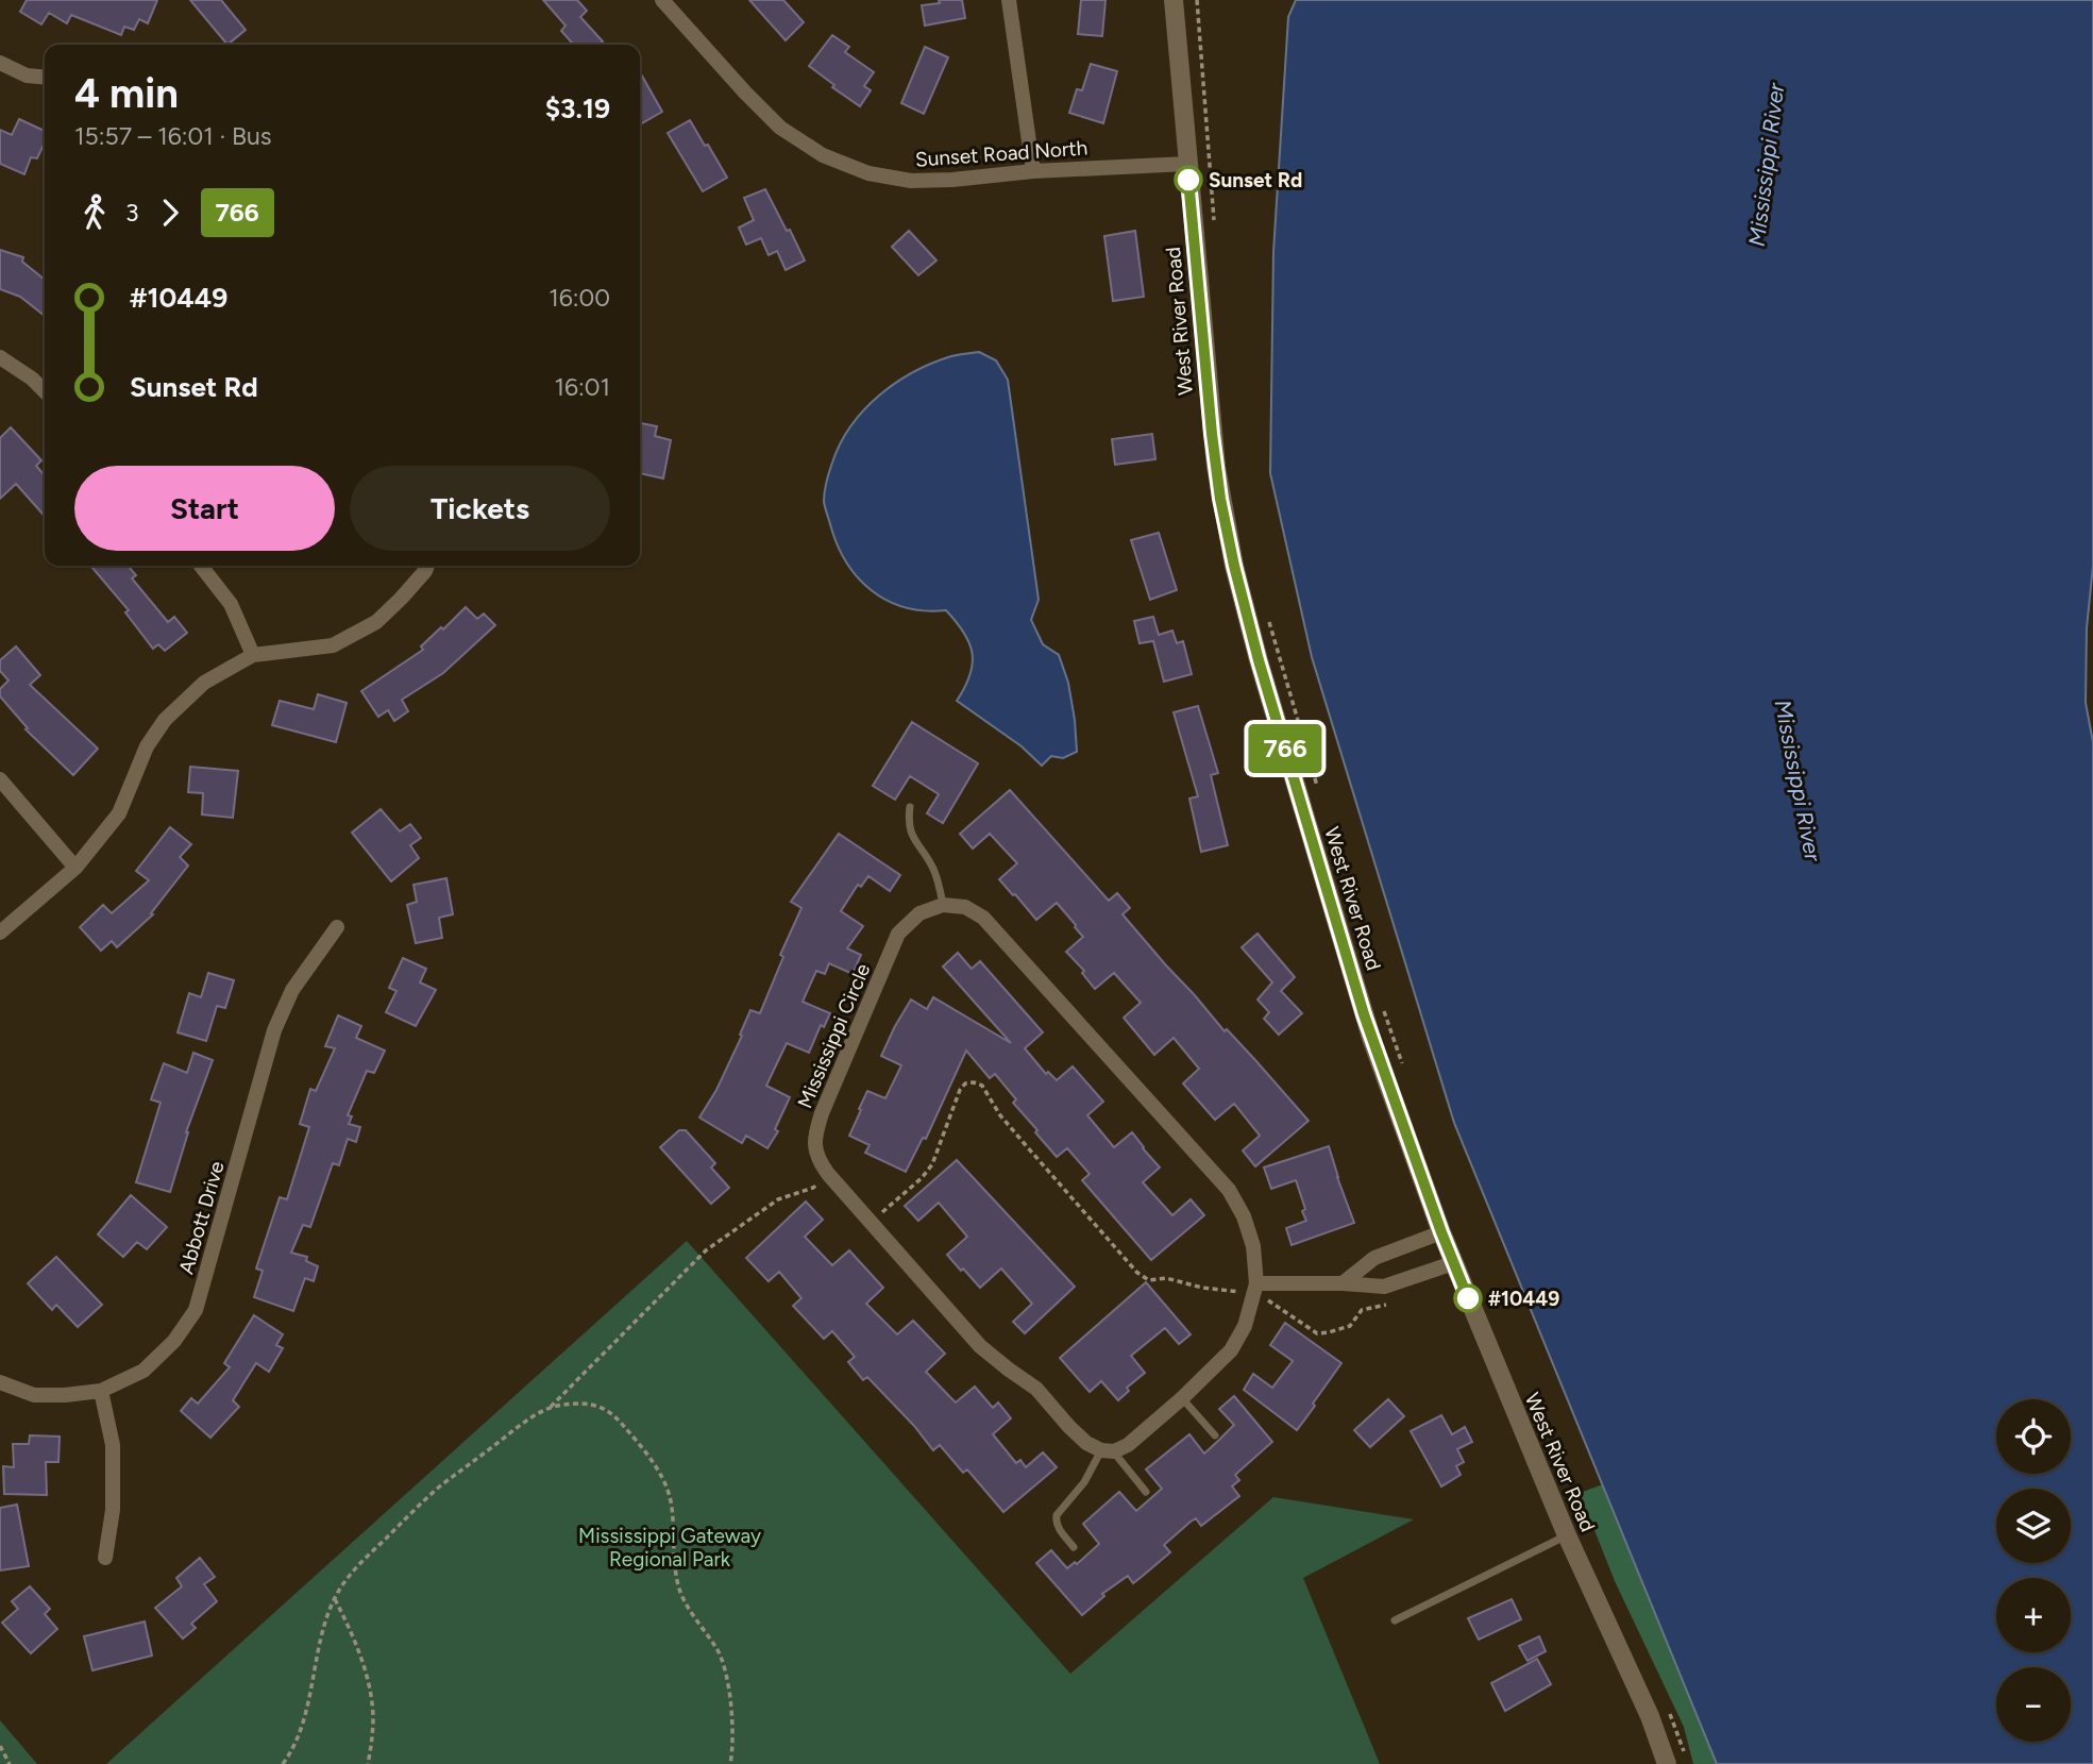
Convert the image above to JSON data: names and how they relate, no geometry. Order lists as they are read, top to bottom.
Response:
{
  "streets": {
    "street": [
      "Sunset Road North",
      "West River Road",
      "Mississippi Circle",
      "Abbott Drive"
    ]
  },
  "crossings": [
    ["Sunset Road North", "West River Road"]
  ],
  "water": ["Mississippi River"],
  "parks": ["Mississippi Gateway Regional Park"],
  "places": ["Sunset Rd", "#10449"],
  "lines": ["bus line 766"],
  "page": {
    "on_map": "766",
    "heading": ["4 min", "15:57 – 16:01 · Bus", "$3.19"],
    "legs": ["3", "766"],
    "list": [
      {
        "name": "#10449",
        "value": "16:00"
      },
      {
        "name": "Sunset Rd",
        "value": "16:01"
      }
    ],
    "buttons": ["Start", "Tickets"],
    "map_buttons": ["+", "−"]
  }
}
